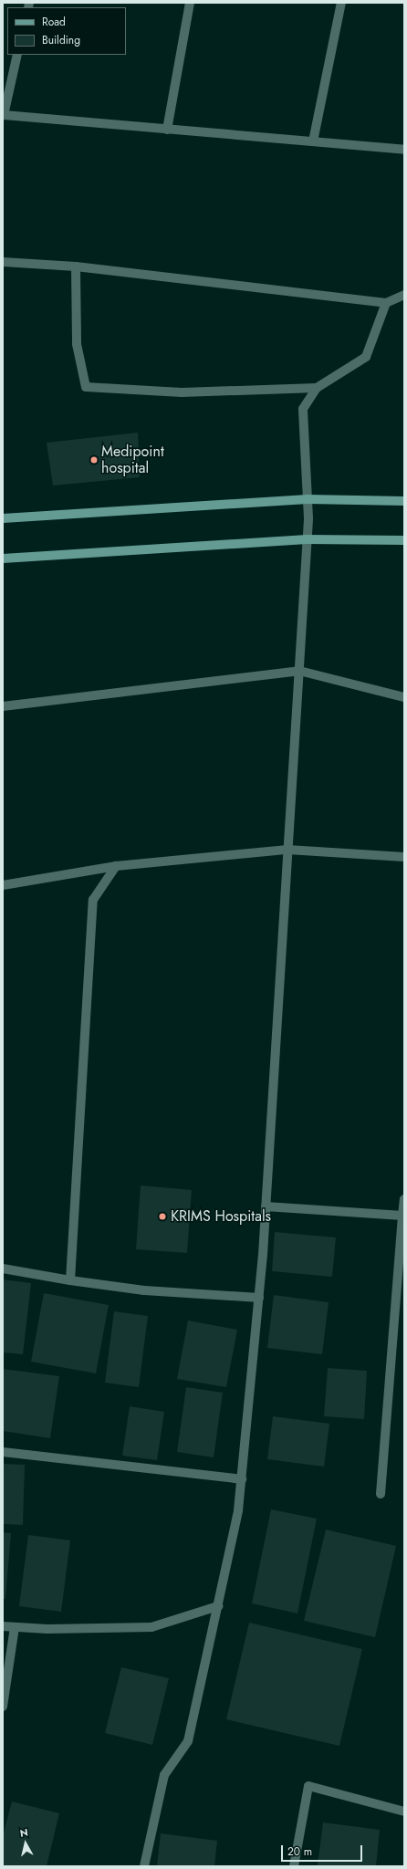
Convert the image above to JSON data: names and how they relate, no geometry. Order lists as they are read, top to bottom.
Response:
{
  "places": ["Medipoint hospital", "KRIMS Hospitals"],
  "legend": ["Road", "Building"],
  "scale_bar": "20 m",
  "north": "top"
}
